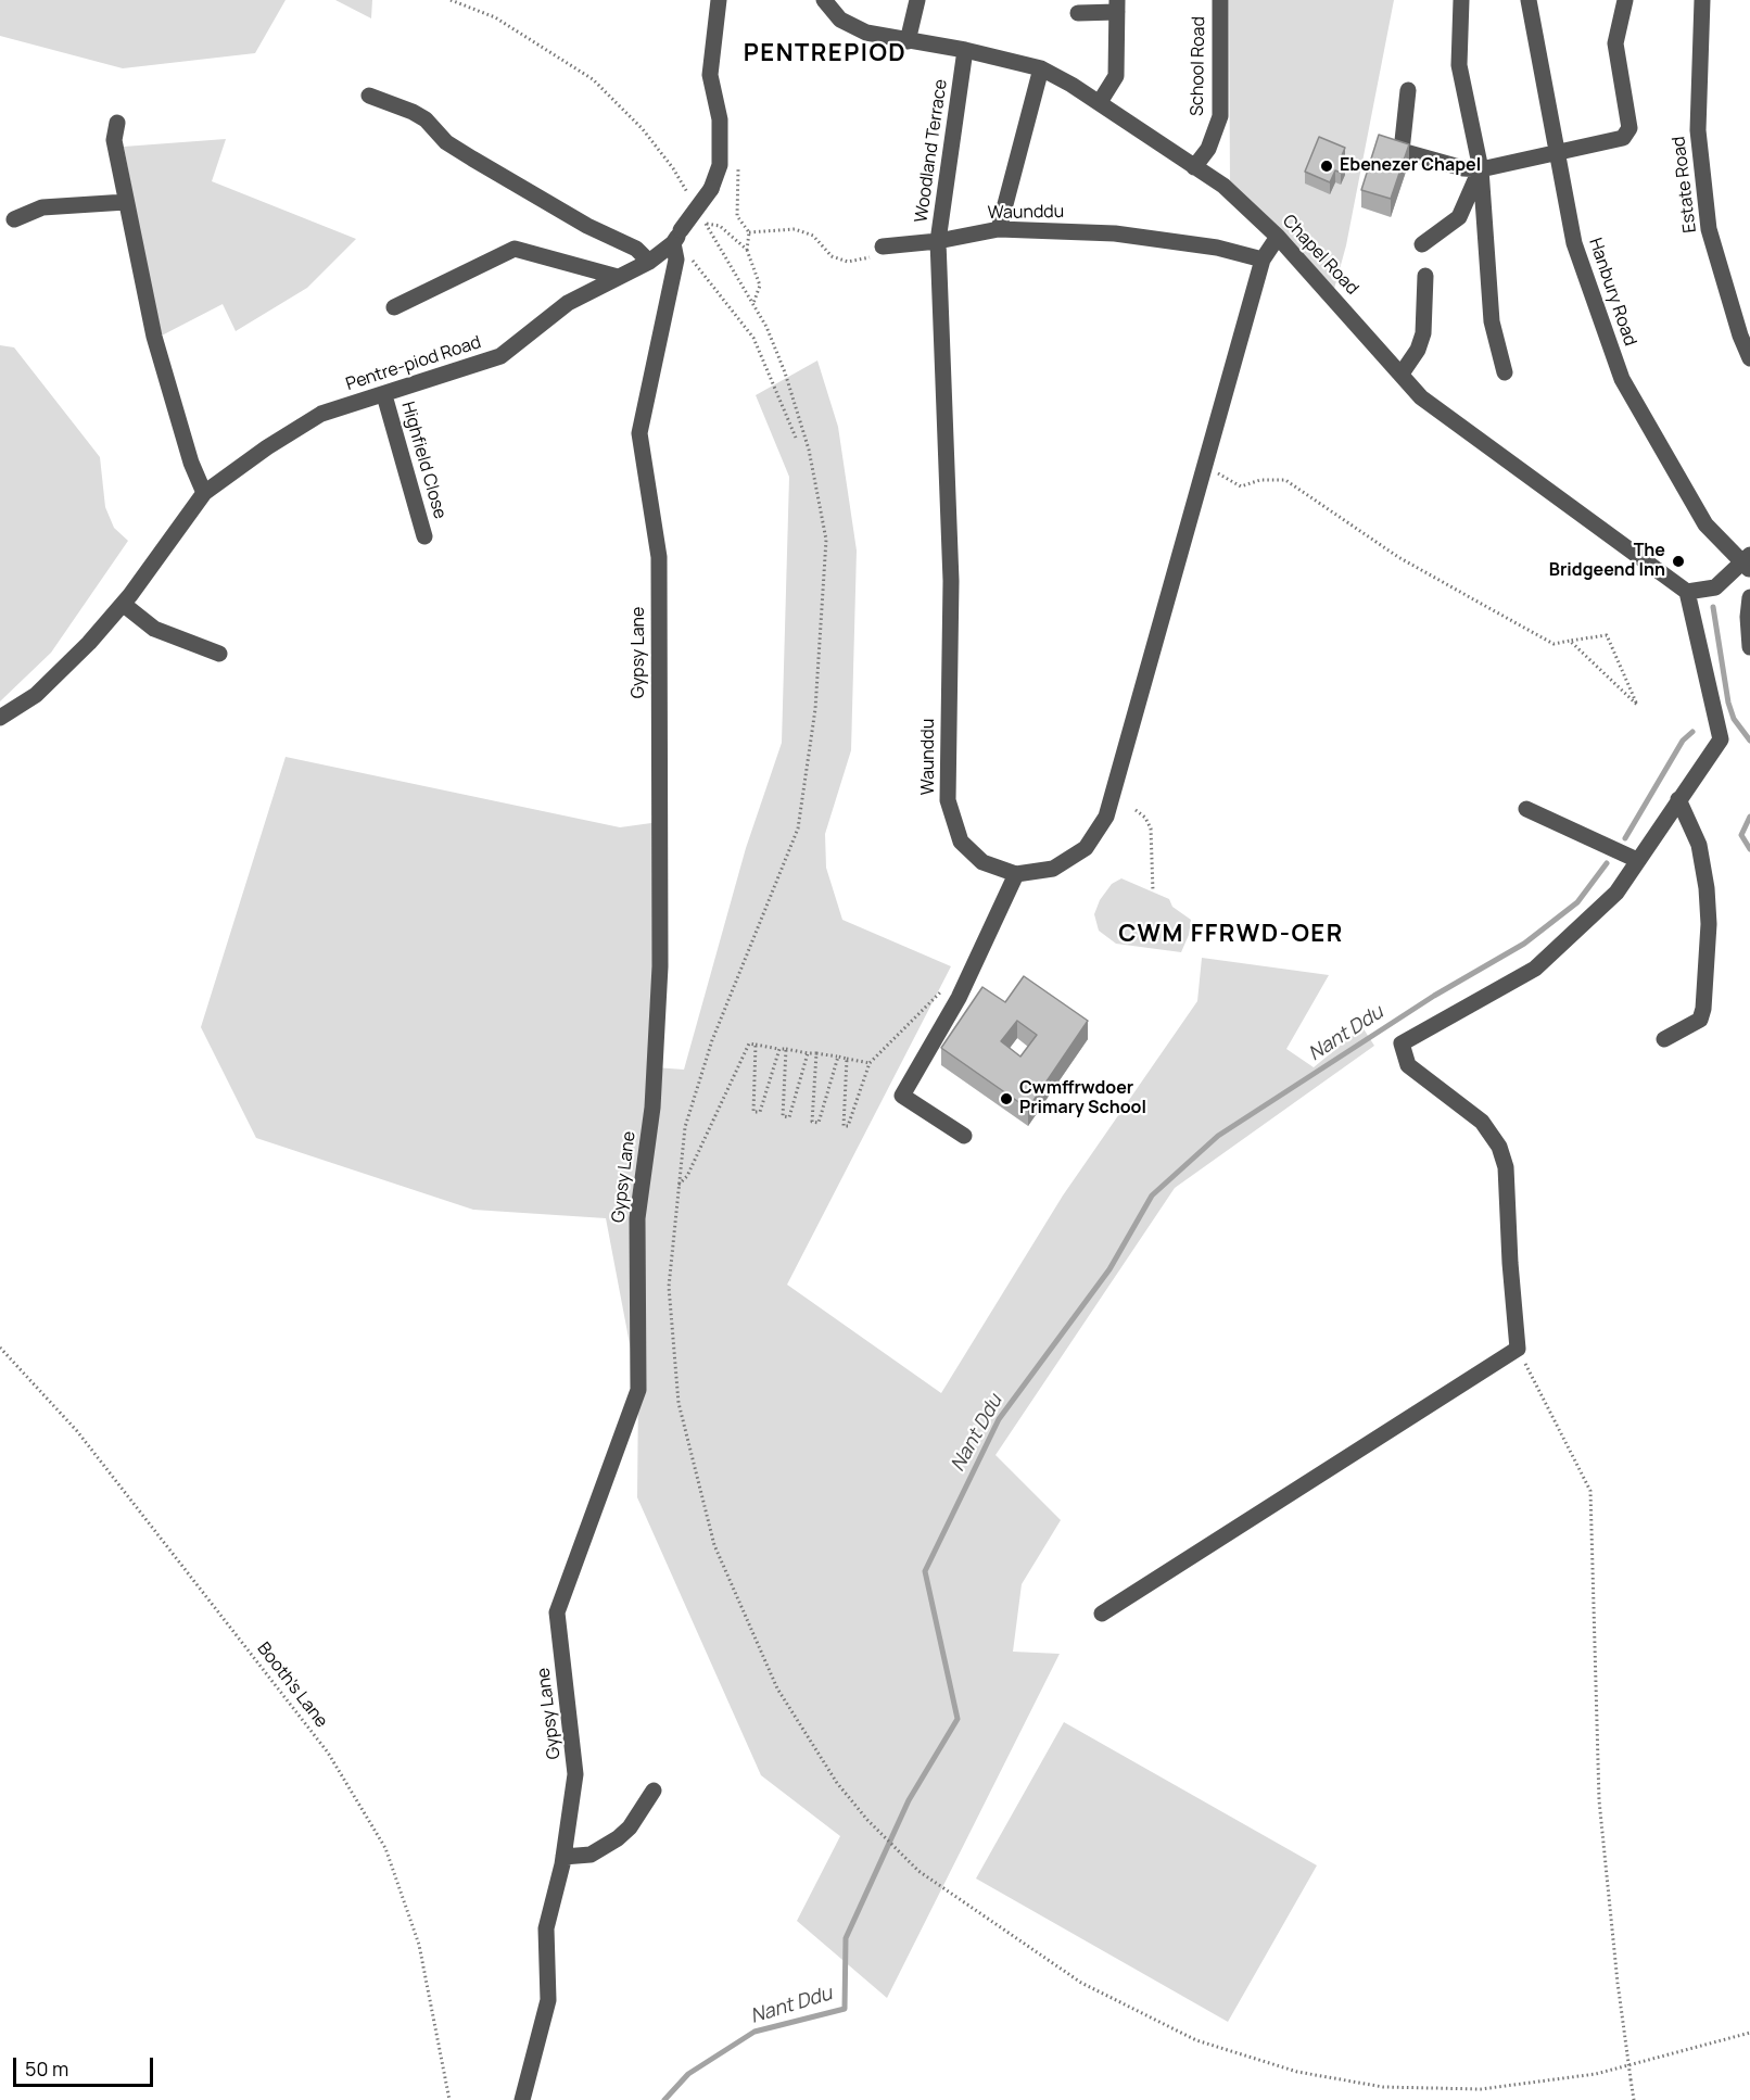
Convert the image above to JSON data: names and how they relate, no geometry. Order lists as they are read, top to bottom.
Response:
{
  "streets": {
    "street": [
      "School Road",
      "Woodland Terrace",
      "Estate Road",
      "Waunddu",
      "Chapel Road",
      "Hanbury Road",
      "Pentre-piod Road",
      "Highfield Close",
      "Gypsy Lane"
    ],
    "path": ["Booth's Lane"]
  },
  "crossings": [
    ["School Road", "Chapel Road"],
    ["Woodland Terrace", "Waunddu"],
    ["Woodland Terrace", "Chapel Road"],
    ["Waunddu", "Chapel Road"],
    ["Pentre-piod Road", "Highfield Close"],
    ["Pentre-piod Road", "Gypsy Lane"]
  ],
  "districts": ["PENTREPIOD", "CWM FFRWD-OER"],
  "water": ["Nant Ddu"],
  "places": ["Ebenezer Chapel", "The Bridgeend Inn", "Cwmffrwdoer Primary School"],
  "scale_bar": "50 m"
}
